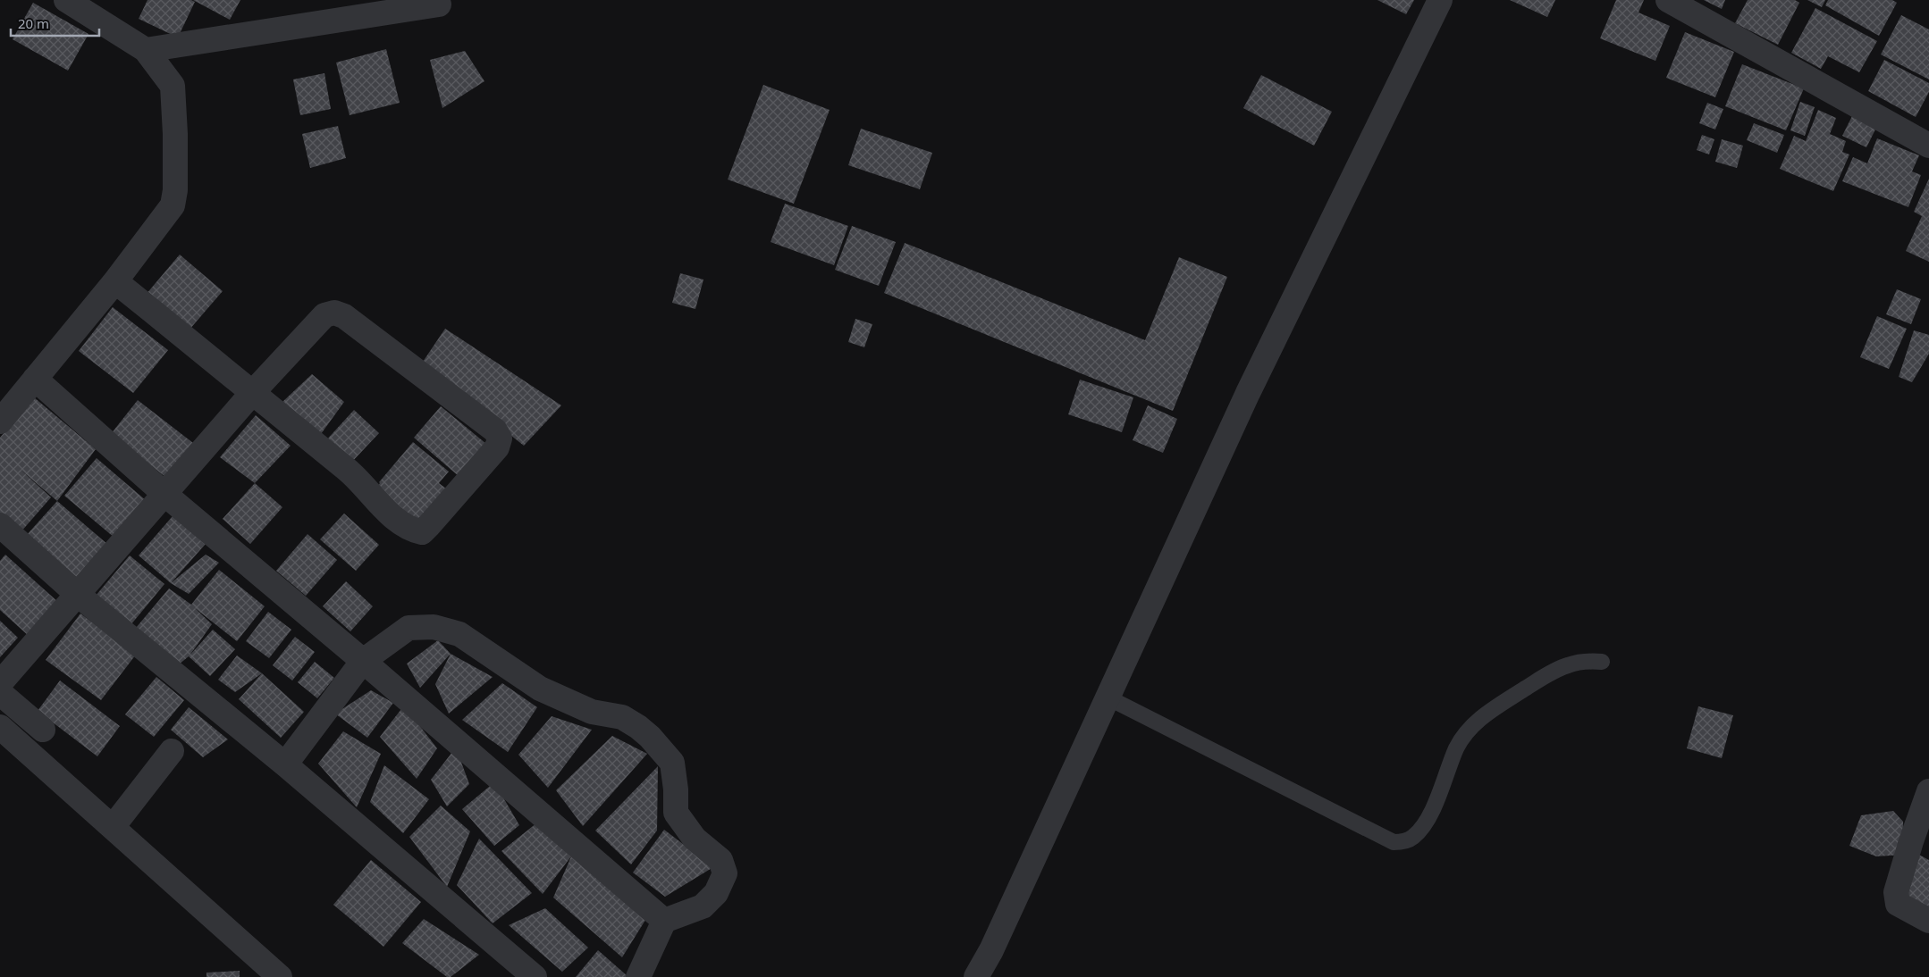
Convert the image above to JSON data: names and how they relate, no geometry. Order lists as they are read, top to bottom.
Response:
{
  "scale_bar": "20 m"
}
